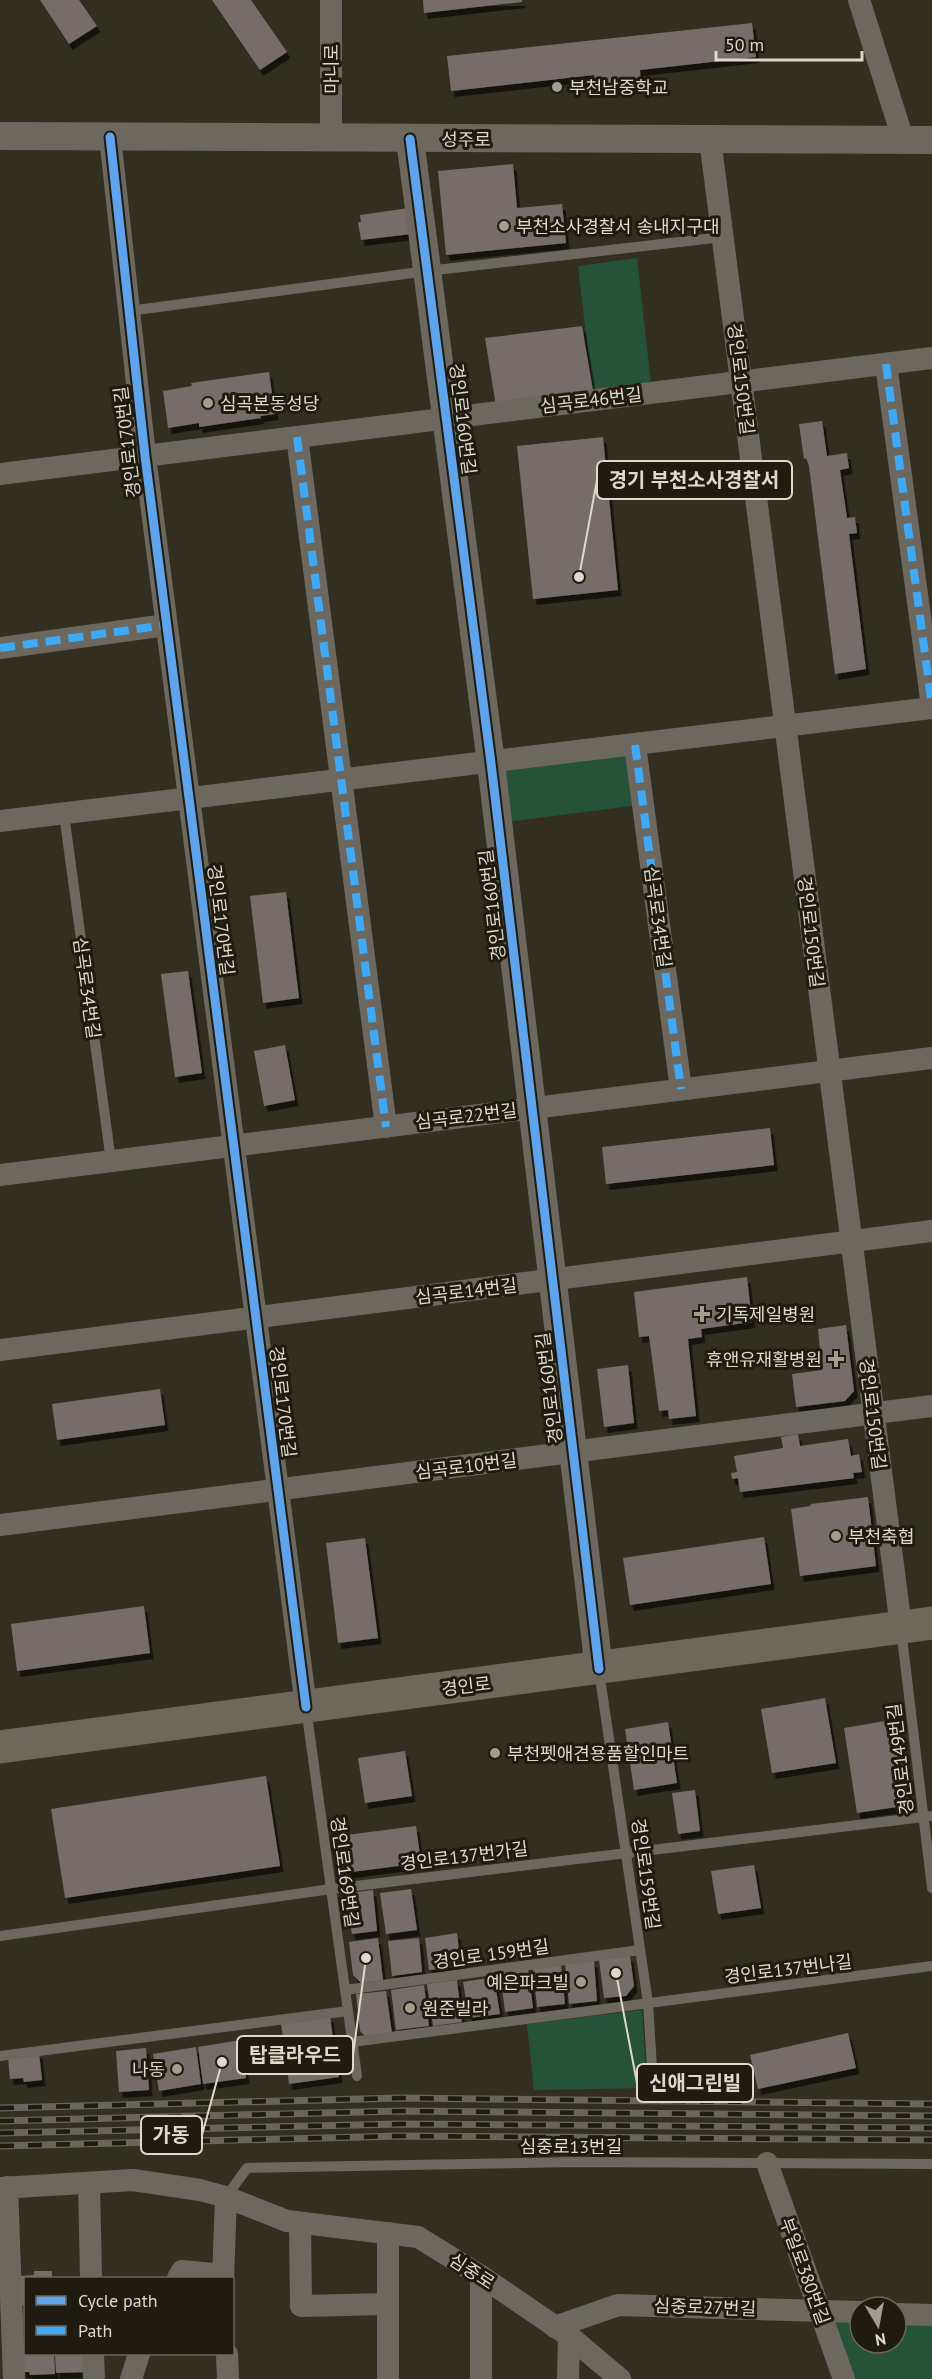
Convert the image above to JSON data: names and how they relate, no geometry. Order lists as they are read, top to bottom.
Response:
{
  "streets": {
    "main road": ["경인로"],
    "street": [
      "마니로",
      "성주로",
      "경인로150번길",
      "심곡로46번길",
      "경인로160번길",
      "경인로170번길",
      "심곡로34번길",
      "심곡로22번길",
      "심곡로14번길",
      "심곡로10번길",
      "심중로",
      "부일로380번길",
      "심중로27번길"
    ],
    "lane": [
      "경인로149번길",
      "경인로137번가길",
      "경인로169번길",
      "경인로159번길",
      "경인로 159번길",
      "경인로137번나길",
      "심중로13번길"
    ]
  },
  "crossings": [
    ["마니로", "성주로"],
    ["성주로", "경인로150번길"],
    ["성주로", "경인로160번길"],
    ["성주로", "경인로170번길"],
    ["경인로150번길", "심곡로46번길"],
    ["경인로150번길", "심곡로22번길"],
    ["경인로150번길", "심곡로14번길"],
    ["경인로150번길", "심곡로10번길"],
    ["경인로150번길", "경인로"],
    ["경인로150번길", "경인로149번길"],
    ["심곡로46번길", "경인로160번길"],
    ["심곡로46번길", "경인로170번길"],
    ["경인로160번길", "심곡로22번길"],
    ["경인로160번길", "심곡로14번길"],
    ["경인로160번길", "심곡로10번길"],
    ["경인로160번길", "경인로"],
    ["경인로160번길", "경인로159번길"],
    ["경인로170번길", "심곡로22번길"],
    ["경인로170번길", "심곡로14번길"],
    ["경인로170번길", "심곡로10번길"],
    ["경인로170번길", "경인로"],
    ["경인로170번길", "경인로169번길"],
    ["심곡로34번길", "심곡로22번길"],
    ["경인로", "경인로149번길"],
    ["경인로", "경인로169번길"],
    ["경인로", "경인로159번길"],
    ["경인로149번길", "경인로137번가길"],
    ["경인로137번가길", "경인로169번길"],
    ["경인로137번가길", "경인로159번길"],
    ["경인로169번길", "경인로 159번길"],
    ["경인로169번길", "경인로137번나길"],
    ["경인로159번길", "경인로 159번길"],
    ["경인로159번길", "경인로137번나길"],
    ["심중로13번길", "심중로"],
    ["심중로13번길", "부일로380번길"],
    ["심중로", "심중로27번길"],
    ["부일로380번길", "심중로27번길"]
  ],
  "places": {
    "other": [
      "부천남중학교",
      "부천소사경찰서 송내지구대",
      "심곡본동성당",
      "경기 부천소사경찰서",
      "부천축협",
      "부천펫애견용품할인마트",
      "탑클라우드",
      "신애그린빌",
      "예은파크빌",
      "원준빌라",
      "가동",
      "나동"
    ],
    "health": ["기독제일병원", "휴앤유재활병원"]
  },
  "legend": ["Cycle path", "Path"],
  "scale_bar": "50 m",
  "north": "bottom"
}
